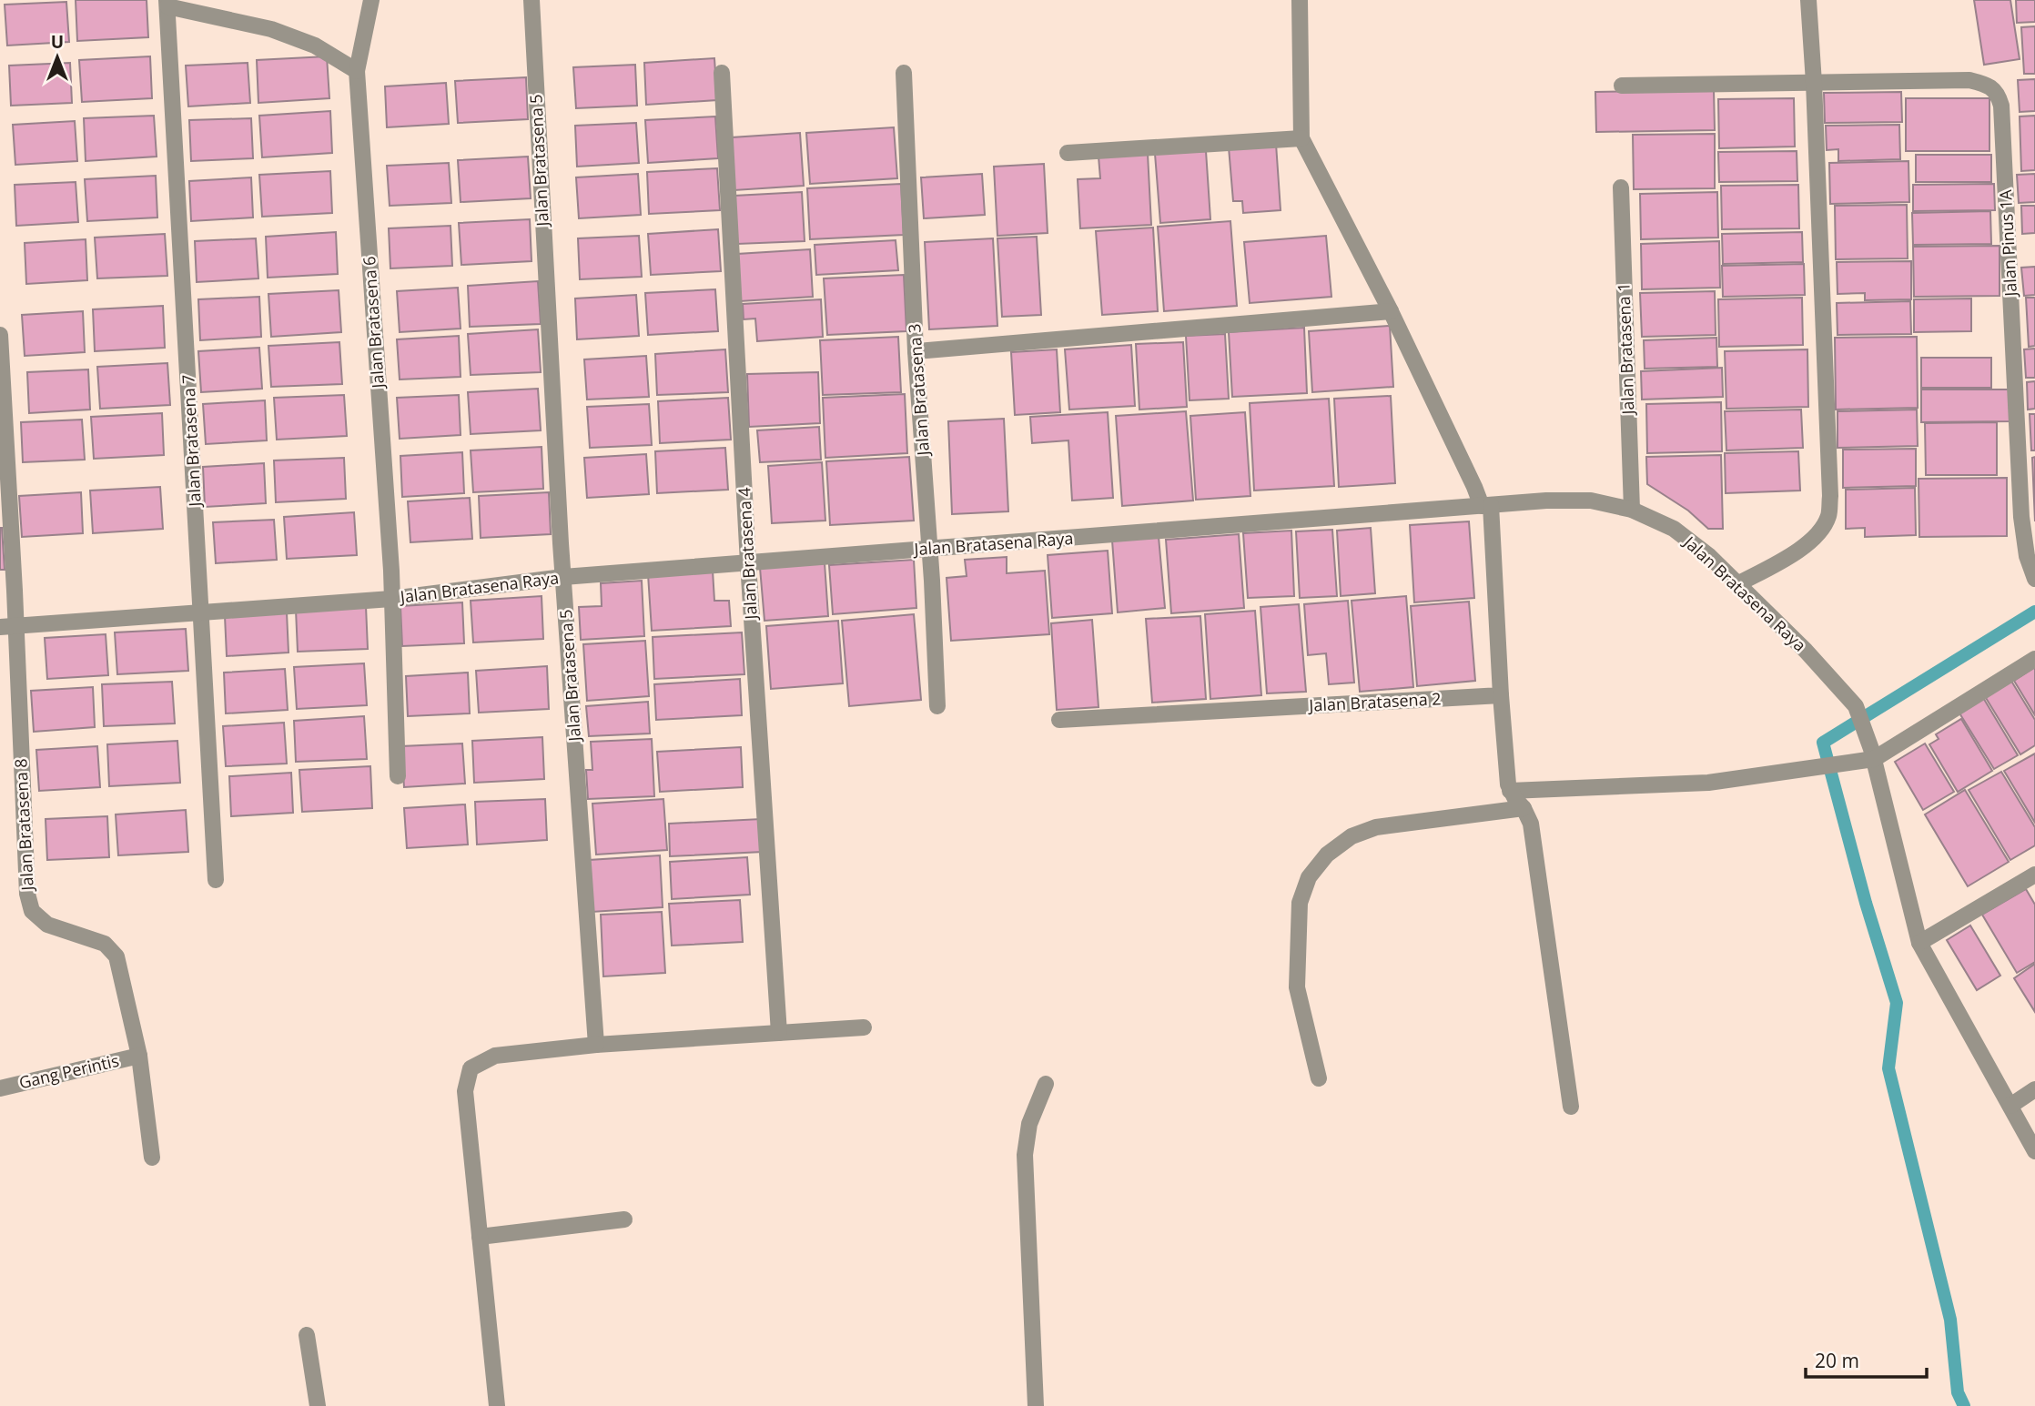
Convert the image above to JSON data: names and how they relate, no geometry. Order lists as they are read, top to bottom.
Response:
{
  "streets": {
    "street": [
      "Jalan Bratasena 5",
      "Jalan Pinus 1A",
      "Jalan Bratasena 6",
      "Jalan Bratasena 1",
      "Jalan Bratasena 3",
      "Jalan Bratasena 7",
      "Jalan Bratasena Raya",
      "Jalan Bratasena 4",
      "Jalan Bratasena 2",
      "Jalan Bratasena 8",
      "Gang Perintis"
    ]
  },
  "crossings": [
    ["Jalan Bratasena 5", "Jalan Bratasena Raya"],
    ["Jalan Bratasena 6", "Jalan Bratasena Raya"],
    ["Jalan Bratasena 1", "Jalan Bratasena Raya"],
    ["Jalan Bratasena 3", "Jalan Bratasena Raya"],
    ["Jalan Bratasena 7", "Jalan Bratasena Raya"],
    ["Jalan Bratasena Raya", "Jalan Bratasena 4"],
    ["Jalan Bratasena Raya", "Jalan Bratasena 8"],
    ["Jalan Bratasena 8", "Gang Perintis"]
  ],
  "scale_bar": "20 m",
  "north": "top"
}
